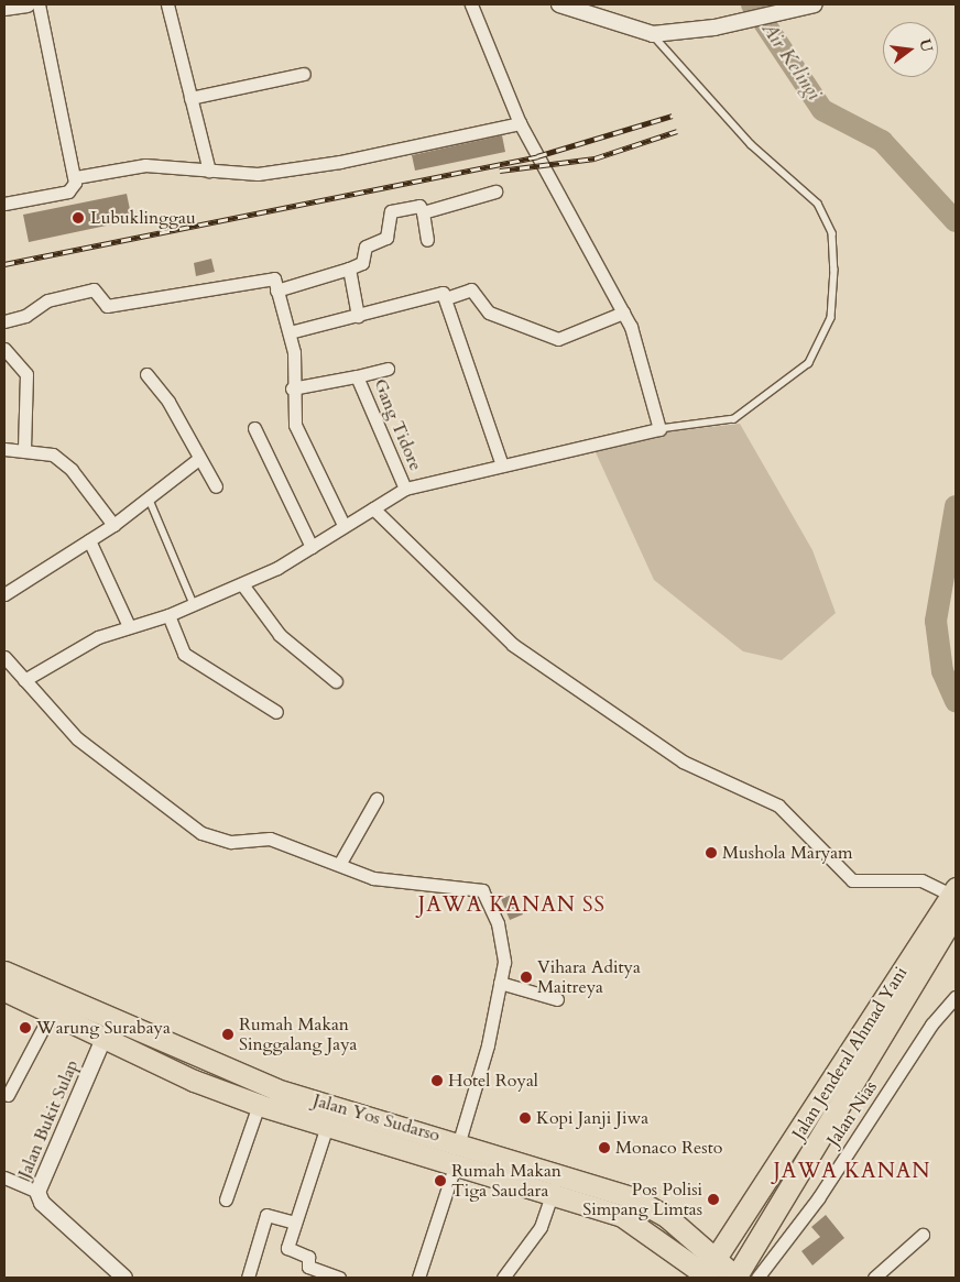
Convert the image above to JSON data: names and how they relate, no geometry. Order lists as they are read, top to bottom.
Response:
{
  "streets": {
    "highway": ["Jalan Jenderal Ahmad Yani", "Jalan Yos Sudarso"],
    "street": ["Gang Tidore", "Jalan Nias", "Jalan Bukit Sulap"]
  },
  "crossings": [
    ["Jalan Jenderal Ahmad Yani", "Jalan Yos Sudarso"],
    ["Jalan Yos Sudarso", "Jalan Bukit Sulap"]
  ],
  "districts": ["JAWA KANAN SS", "JAWA KANAN"],
  "water": ["Air Kelingi"],
  "places": [
    "Lubuklinggau",
    "Mushola Maryam",
    "Vihara Aditya Maitreya",
    "Warung Surabaya",
    "Rumah Makan Singgalang Jaya",
    "Hotel Royal",
    "Kopi Janji Jiwa",
    "Monaco Resto",
    "Rumah Makan Tiga Saudara",
    "Pos Polisi Simpang Limtas"
  ],
  "north": "right"
}
